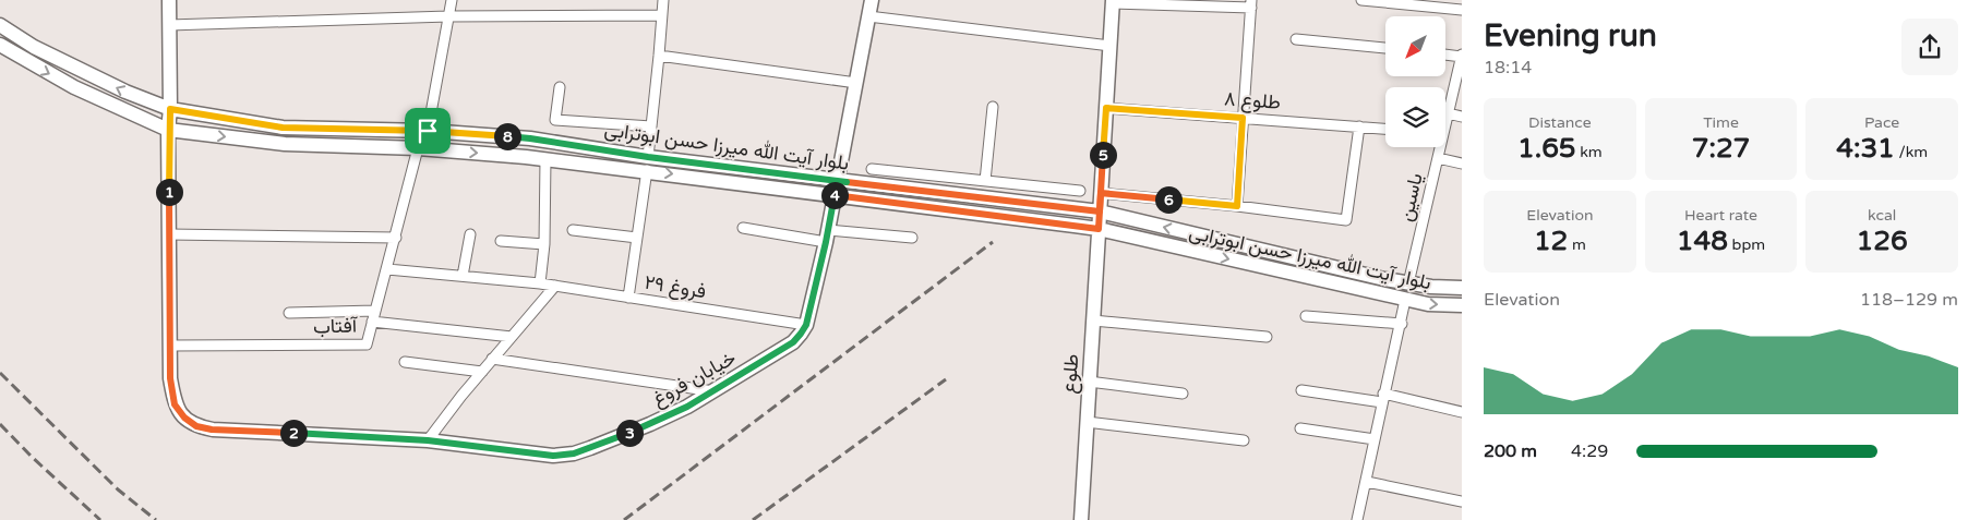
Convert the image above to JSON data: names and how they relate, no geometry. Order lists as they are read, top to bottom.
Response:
{
  "streets": {
    "main road": ["بلوار آیت الله میرزا حسن ابوترابی", "طلوع", "خیابان فروغ"],
    "street": [
      "طلوع ۸",
      "یاسین",
      "فروغ ۲۹",
      "آفتاب"
    ]
  },
  "crossings": [
    ["بلوار آیت الله میرزا حسن ابوترابی", "یاسین"],
    ["بلوار آیت الله میرزا حسن ابوترابی", "آفتاب"],
    ["بلوار آیت الله میرزا حسن ابوترابی", "طلوع"],
    ["بلوار آیت الله میرزا حسن ابوترابی", "خیابان فروغ"],
    ["فروغ ۲۹", "آفتاب"],
    ["فروغ ۲۹", "خیابان فروغ"],
    ["آفتاب", "خیابان فروغ"]
  ],
  "north": "bottom left",
  "page": {
    "heading": ["Evening run", "18:14"],
    "stats": [
      ["Distance", "1.65 km"],
      ["Time", "7:27"],
      ["Pace", "4:31 /km"],
      ["Elevation", "12 m"],
      ["Heart rate", "148 bpm"],
      ["kcal", "126"]
    ],
    "pins": [
      "8",
      "5",
      "1",
      "4",
      "6",
      "2",
      "3"
    ],
    "chart": ["Elevation", "118–129 m"],
    "list": [
      {
        "name": "200 m",
        "note": "4:29"
      }
    ]
  }
}
